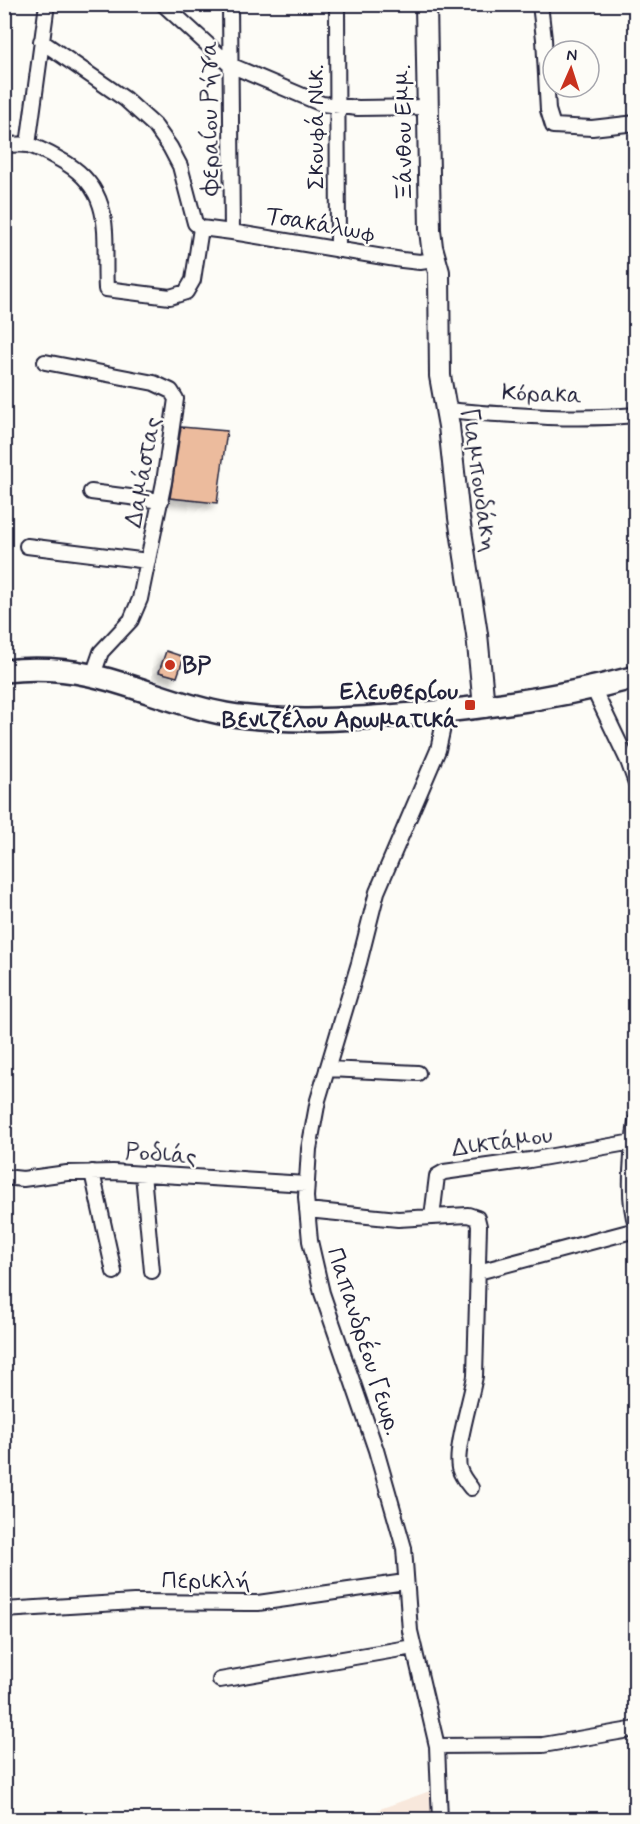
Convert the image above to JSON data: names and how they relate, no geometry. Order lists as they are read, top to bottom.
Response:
{
  "streets": {
    "street": [
      "Φεραίου Ρήγα",
      "Σκουφά Νικ.",
      "Ξάνθου Εμμ.",
      "Τσακάλωφ",
      "Κόρακα",
      "Δαμάστας",
      "Γιαμπουδάκη",
      "Δικτάμου",
      "Ροδιάς",
      "Παπανδρέου Γεωρ.",
      "Περικλή"
    ]
  },
  "crossings": [
    ["Φεραίου Ρήγα", "Τσακάλωφ"],
    ["Σκουφά Νικ.", "Τσακάλωφ"],
    ["Ξάνθου Εμμ.", "Τσακάλωφ"],
    ["Ξάνθου Εμμ.", "Γιαμπουδάκη"],
    ["Τσακάλωφ", "Γιαμπουδάκη"],
    ["Κόρακα", "Γιαμπουδάκη"],
    ["Ροδιάς", "Παπανδρέου Γεωρ."],
    ["Παπανδρέου Γεωρ.", "Περικλή"]
  ],
  "places": {
    "other": ["BP"],
    "transit": ["Ελευθερίου Βενιζέλου Αρωματικά"]
  },
  "north": "top"
}
